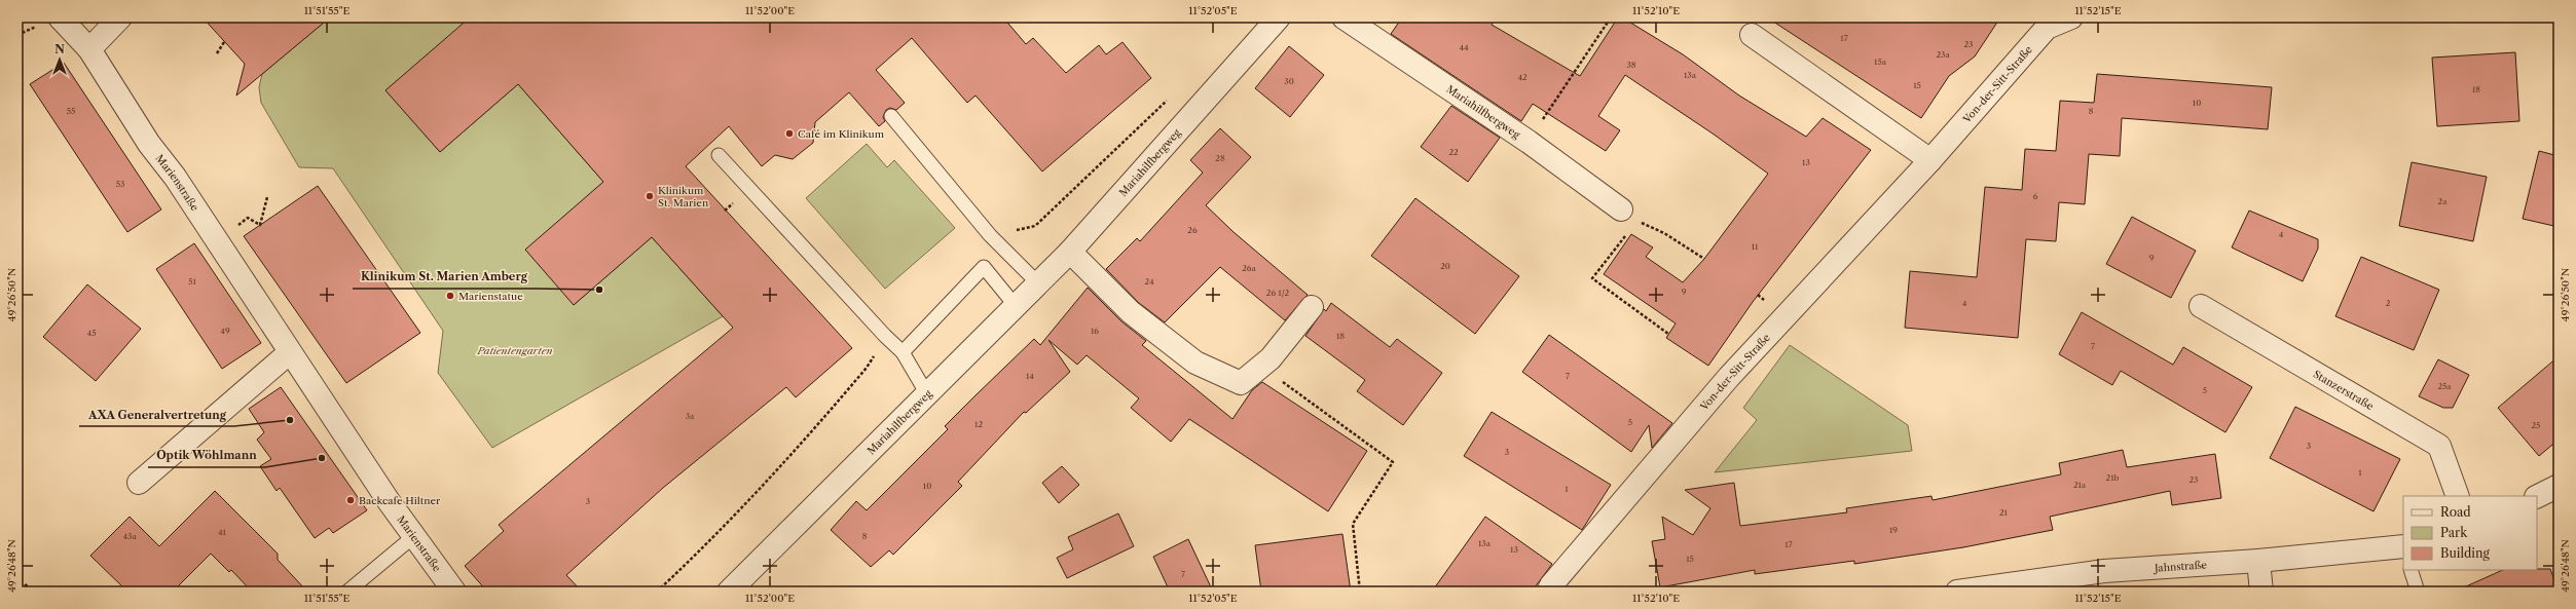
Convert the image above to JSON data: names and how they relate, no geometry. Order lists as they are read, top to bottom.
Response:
{
  "streets": {
    "street": [
      "Von-der-Sitt-Straße",
      "Mariahilfbergweg",
      "Marienstraße",
      "Stanzerstraße",
      "Jahnstraße"
    ]
  },
  "parks": ["Patientengarten"],
  "places": [
    "Café im Klinikum",
    "Klinikum St. Marien",
    "Klinikum St. Marien Amberg",
    "Marienstatue",
    "AXA Generalvertretung",
    "Optik Wöhlmann",
    "Backcafe Hiltner"
  ],
  "house_numbers": [
    "17",
    "23",
    "44",
    "23a",
    "15a",
    "38",
    "13a",
    "42",
    "30",
    "15",
    "18",
    "10",
    "55",
    "8",
    "22",
    "28",
    "13",
    "53",
    "6",
    "2a",
    "26",
    "4",
    "11",
    "9",
    "20",
    "26a",
    "51",
    "24",
    "9",
    "26 1/2",
    "4",
    "2",
    "49",
    "16",
    "45",
    "18",
    "7",
    "14",
    "7",
    "25a",
    "5",
    "3a",
    "5",
    "12",
    "25",
    "3",
    "3",
    "1",
    "21b",
    "23",
    "21a",
    "10",
    "1",
    "3",
    "21",
    "19",
    "41",
    "43a",
    "8",
    "13a",
    "17",
    "13",
    "15",
    "7"
  ],
  "legend": ["Road", "Park", "Building"],
  "north": "top",
  "coordinates": [
    "11°51'55\"E",
    "11°52'00\"E",
    "11°52'05\"E",
    "11°52'10\"E",
    "11°52'15\"E",
    "49°26'50\"N",
    "49°26'48\"N"
  ]
}
